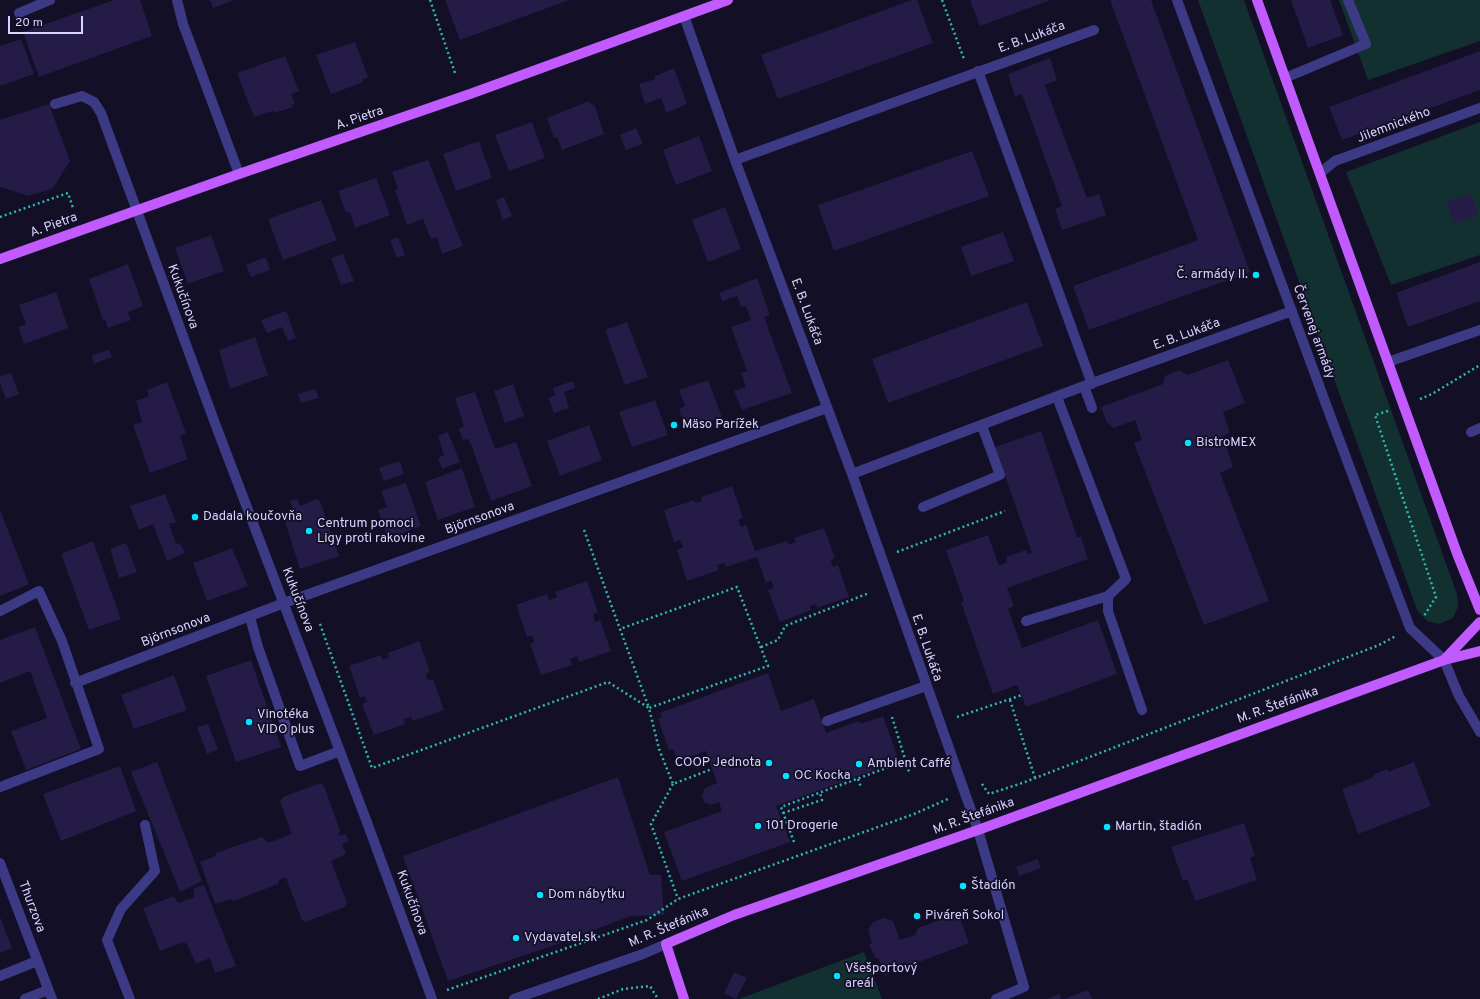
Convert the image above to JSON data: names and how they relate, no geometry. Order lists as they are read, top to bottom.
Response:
{
  "streets": {
    "main road": ["A. Pietra", "M. R. Štefánika"],
    "street": [
      "E. B. Lukáča",
      "Jilemnického",
      "Kukučínova",
      "Červenej armády",
      "Björnsonova",
      "Thurzova"
    ]
  },
  "crossings": [
    ["E. B. Lukáča", "A. Pietra"],
    ["E. B. Lukáča", "Červenej armády"],
    ["E. B. Lukáča", "Björnsonova"],
    ["E. B. Lukáča", "M. R. Štefánika"],
    ["A. Pietra", "Kukučínova"],
    ["Kukučínova", "Björnsonova"],
    ["Červenej armády", "M. R. Štefánika"]
  ],
  "places": [
    "Č. armády II.",
    "Mäso Parížek",
    "BistroMEX",
    "Dadala koučovňa",
    "Centrum pomoci Ligy proti rakovine",
    "Vinotéka VIDO plus",
    "COOP Jednota",
    "Ambient Caffé",
    "OC Kocka",
    "101 Drogerie",
    "Martin, štadión",
    "Štadión",
    "Dom nábytku",
    "Piváreň Sokol",
    "Vydavatel.sk",
    "Všešportový areál"
  ],
  "scale_bar": "20 m"
}
